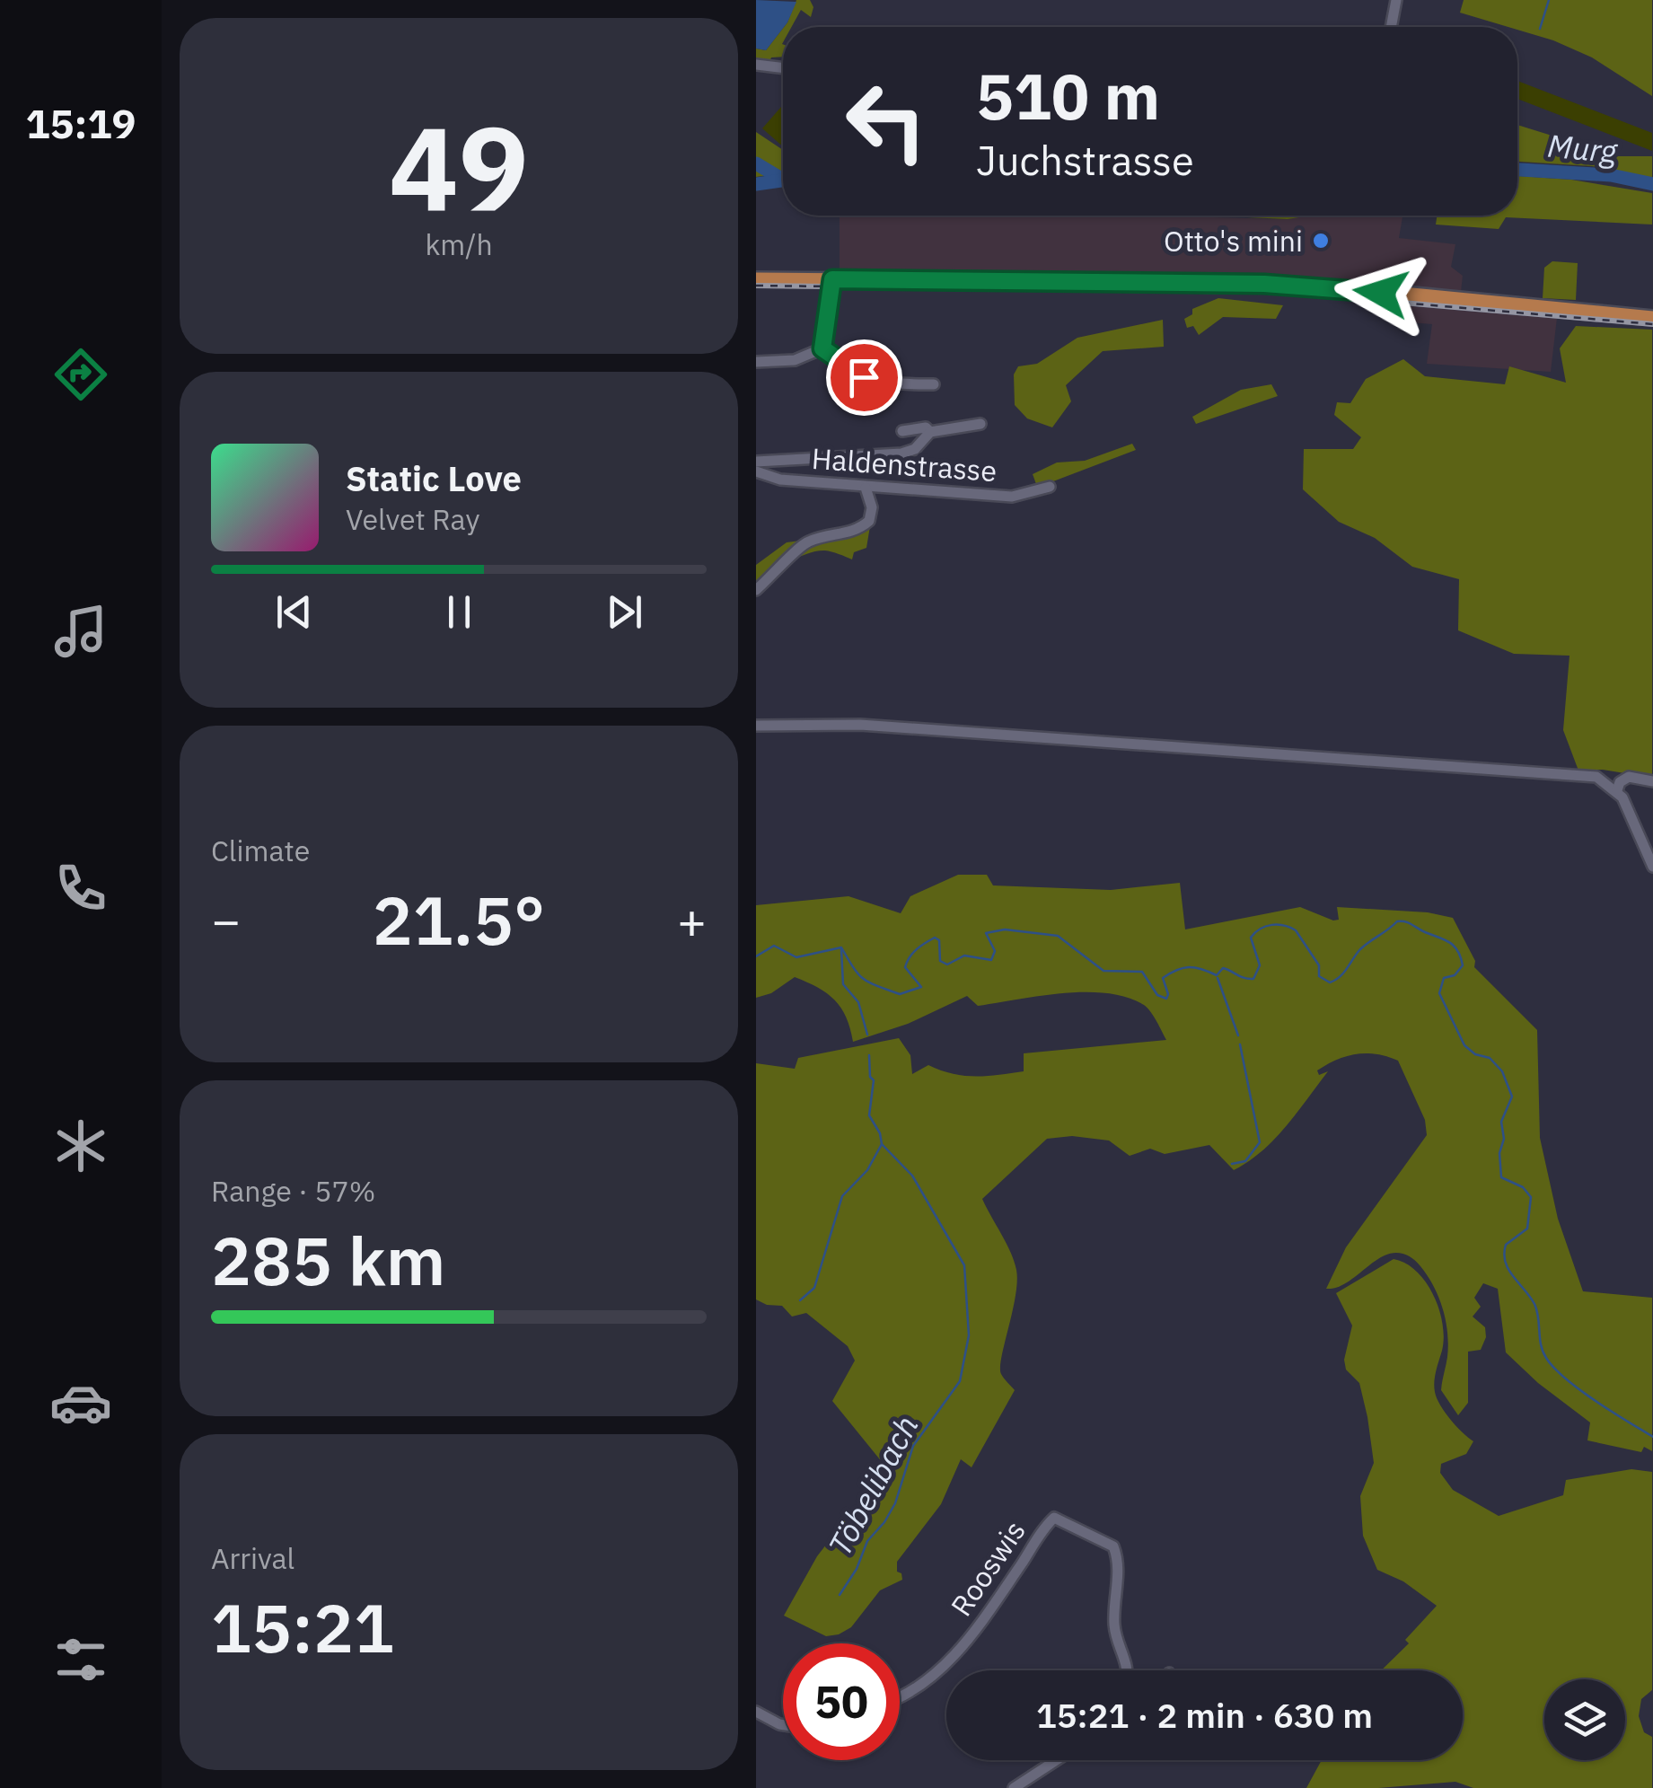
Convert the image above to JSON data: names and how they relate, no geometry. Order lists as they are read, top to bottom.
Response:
{
  "streets": {
    "street": ["Haldenstrasse", "Rooswis"]
  },
  "water": ["Murg", "Töbelibach"],
  "places": ["Otto's mini"],
  "page": {
    "tabs": "15:19",
    "tile": [
      ["49", "km/h"],
      "Climate",
      ["Range · 57%", "285 km"],
      ["Arrival", "15:21"]
    ],
    "turn": ["510 m", "Juchstrasse"],
    "song": ["Static Love", "Velvet Ray"],
    "heat": ["−", "21.5°", "+"],
    "limit": "50",
    "trip": "15:21 · 2 min · 630 m"
  }
}
